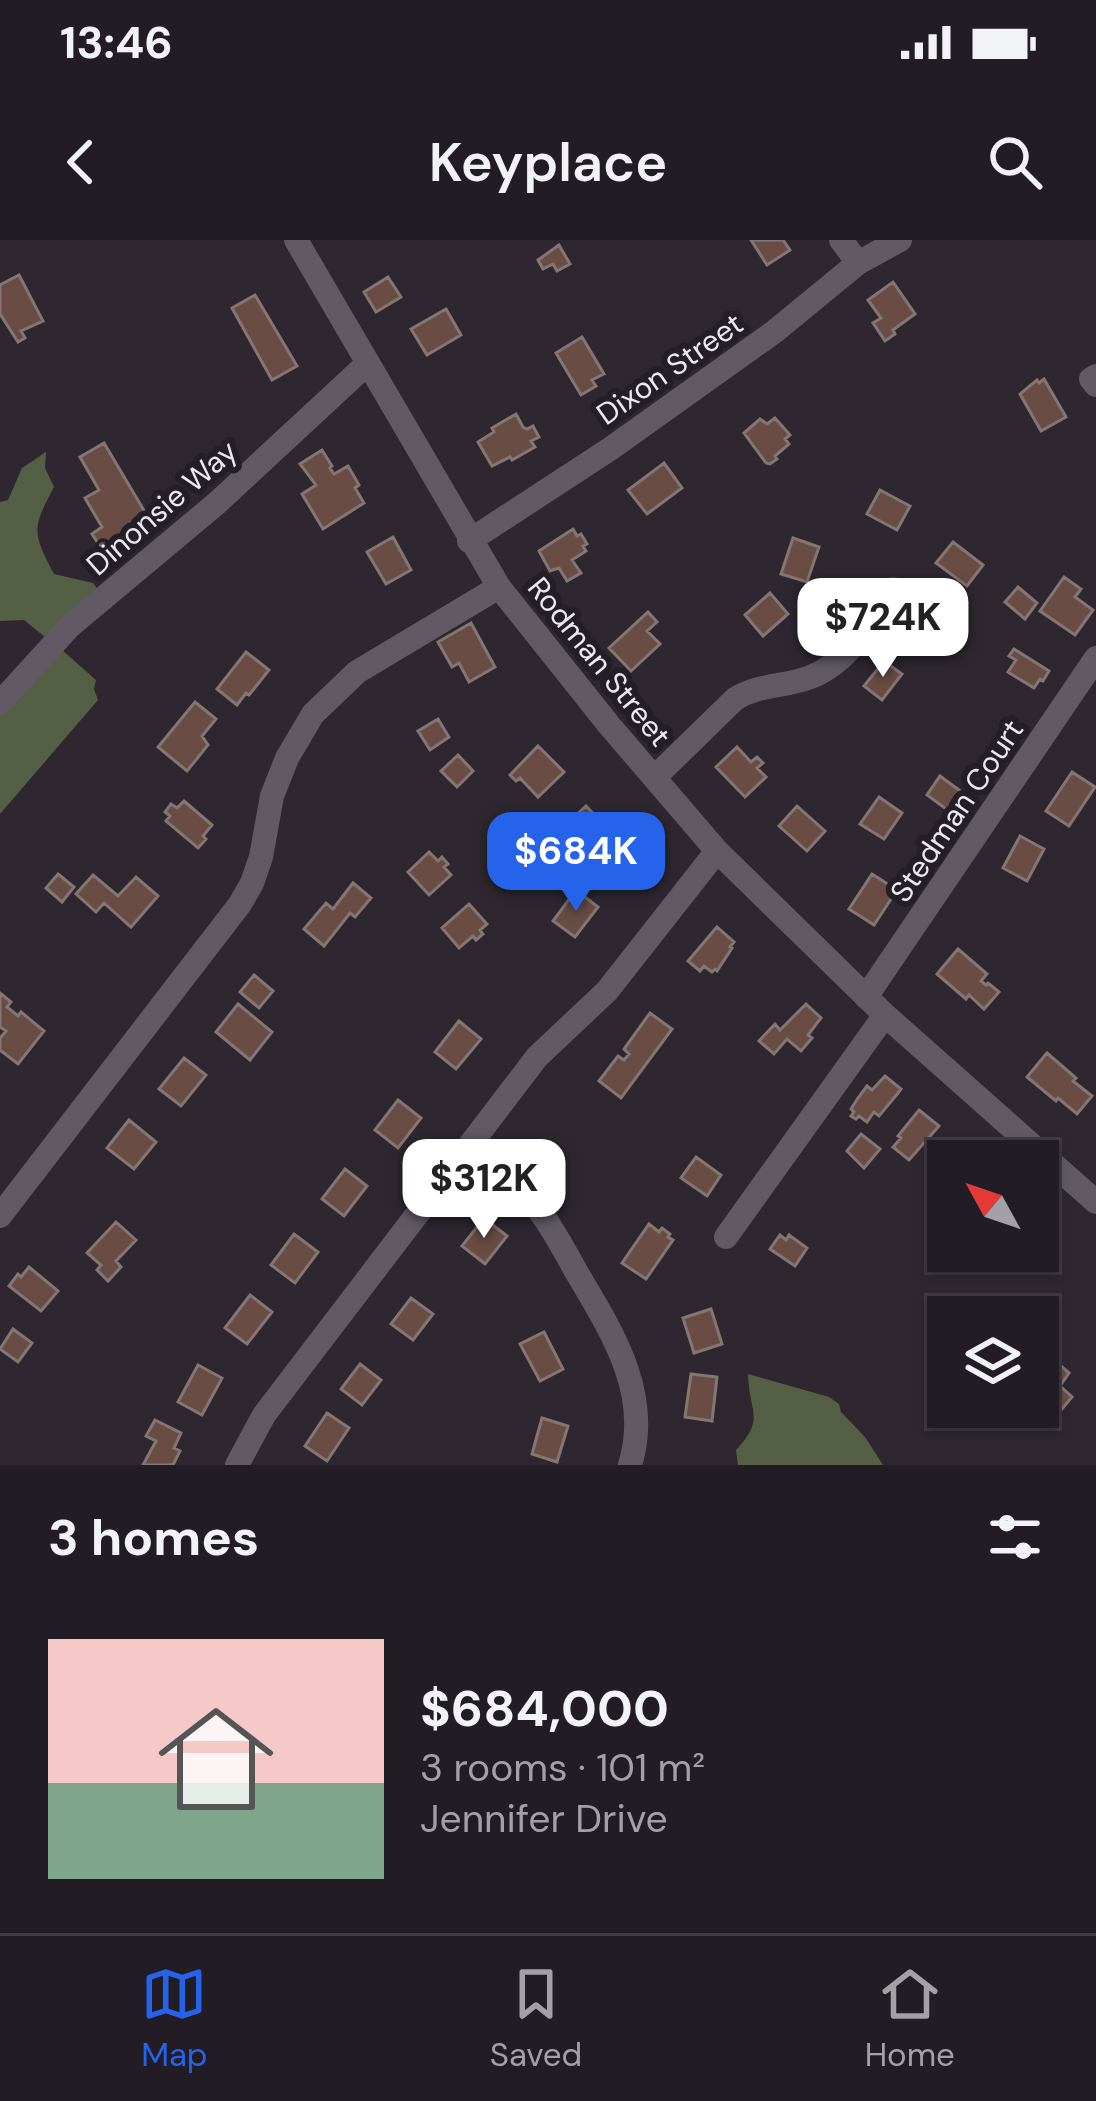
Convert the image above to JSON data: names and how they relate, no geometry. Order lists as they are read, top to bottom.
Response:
{
  "streets": {
    "street": [
      "Dixon Street",
      "Dinonsie Way",
      "Rodman Street",
      "Stedman Court"
    ]
  },
  "crossings": [
    ["Dixon Street", "Rodman Street"],
    ["Dinonsie Way", "Rodman Street"],
    ["Rodman Street", "Stedman Court"]
  ],
  "north": "top left",
  "page": {
    "status": "13:46",
    "header": "Keyplace",
    "price": ["$724K", "$684K", "$312K"],
    "heading": "3 homes",
    "list": [
      {
        "name": "$684,000",
        "note": "3 rooms · 101 m² · Jennifer Drive"
      }
    ],
    "tabs": ["Map", "Saved", "Home"]
  }
}
